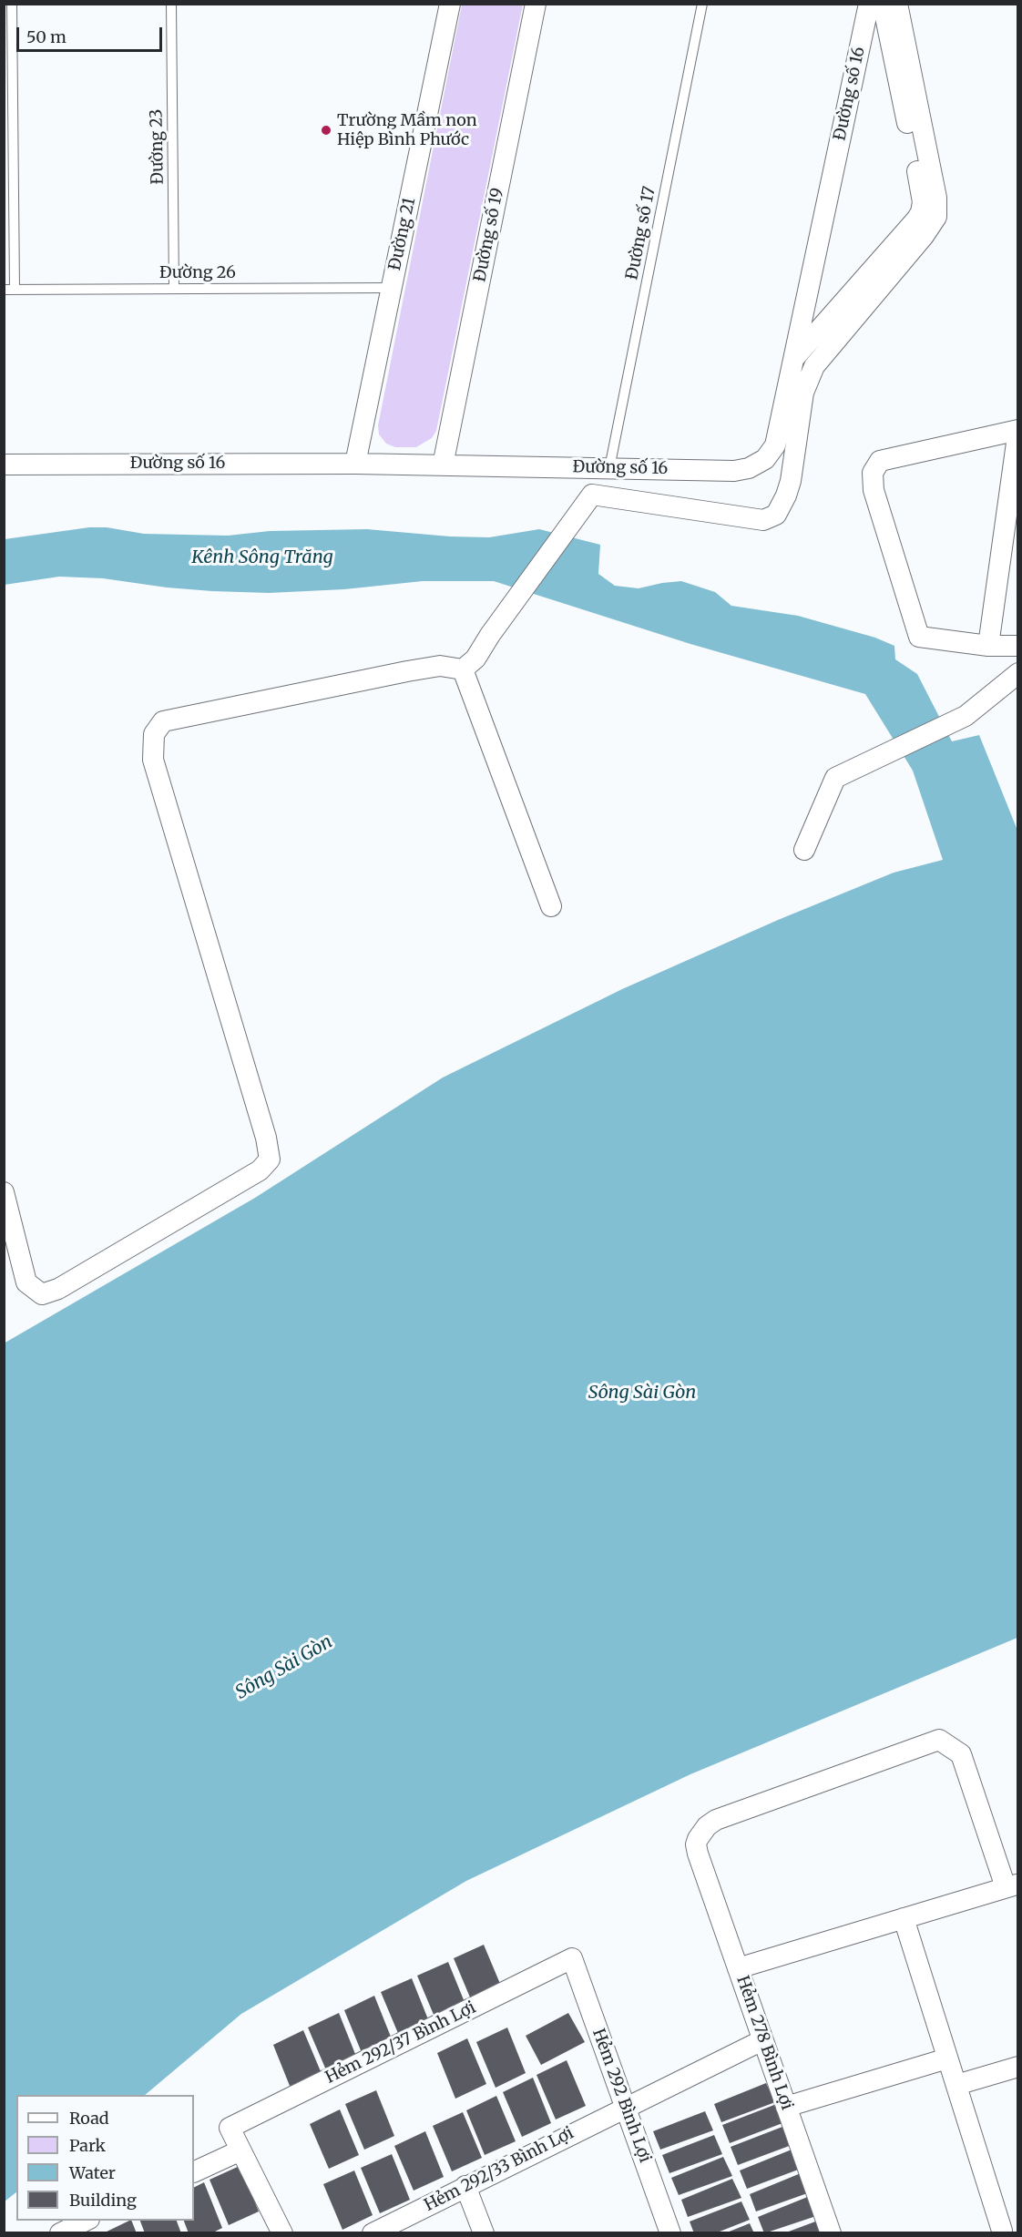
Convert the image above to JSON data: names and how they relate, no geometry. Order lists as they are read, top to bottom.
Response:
{
  "streets": {
    "street": [
      "Đường số 16",
      "Đường 21",
      "Đường số 19",
      "Hẻm 292/37 Bình Lợi",
      "Hẻm 278 Bình Lợi",
      "Hẻm 292 Bình Lợi",
      "Hẻm 292/33 Bình Lợi"
    ],
    "lane": ["Đường 23", "Đường số 17", "Đường 26"]
  },
  "crossings": [
    ["Đường số 16", "Đường số 17"],
    ["Đường số 16", "Đường 21"],
    ["Đường số 16", "Đường số 19"],
    ["Đường 23", "Đường 26"],
    ["Đường 21", "Đường 26"],
    ["Hẻm 292/37 Bình Lợi", "Hẻm 292 Bình Lợi"],
    ["Hẻm 278 Bình Lợi", "Hẻm 292/33 Bình Lợi"],
    ["Hẻm 292 Bình Lợi", "Hẻm 292/33 Bình Lợi"]
  ],
  "water": ["Kênh Sông Trăng", "Sông Sài Gòn"],
  "places": ["Trường Mầm non Hiệp Bình Phước"],
  "legend": [
    "Road",
    "Park",
    "Water",
    "Building"
  ],
  "scale_bar": "50 m"
}
